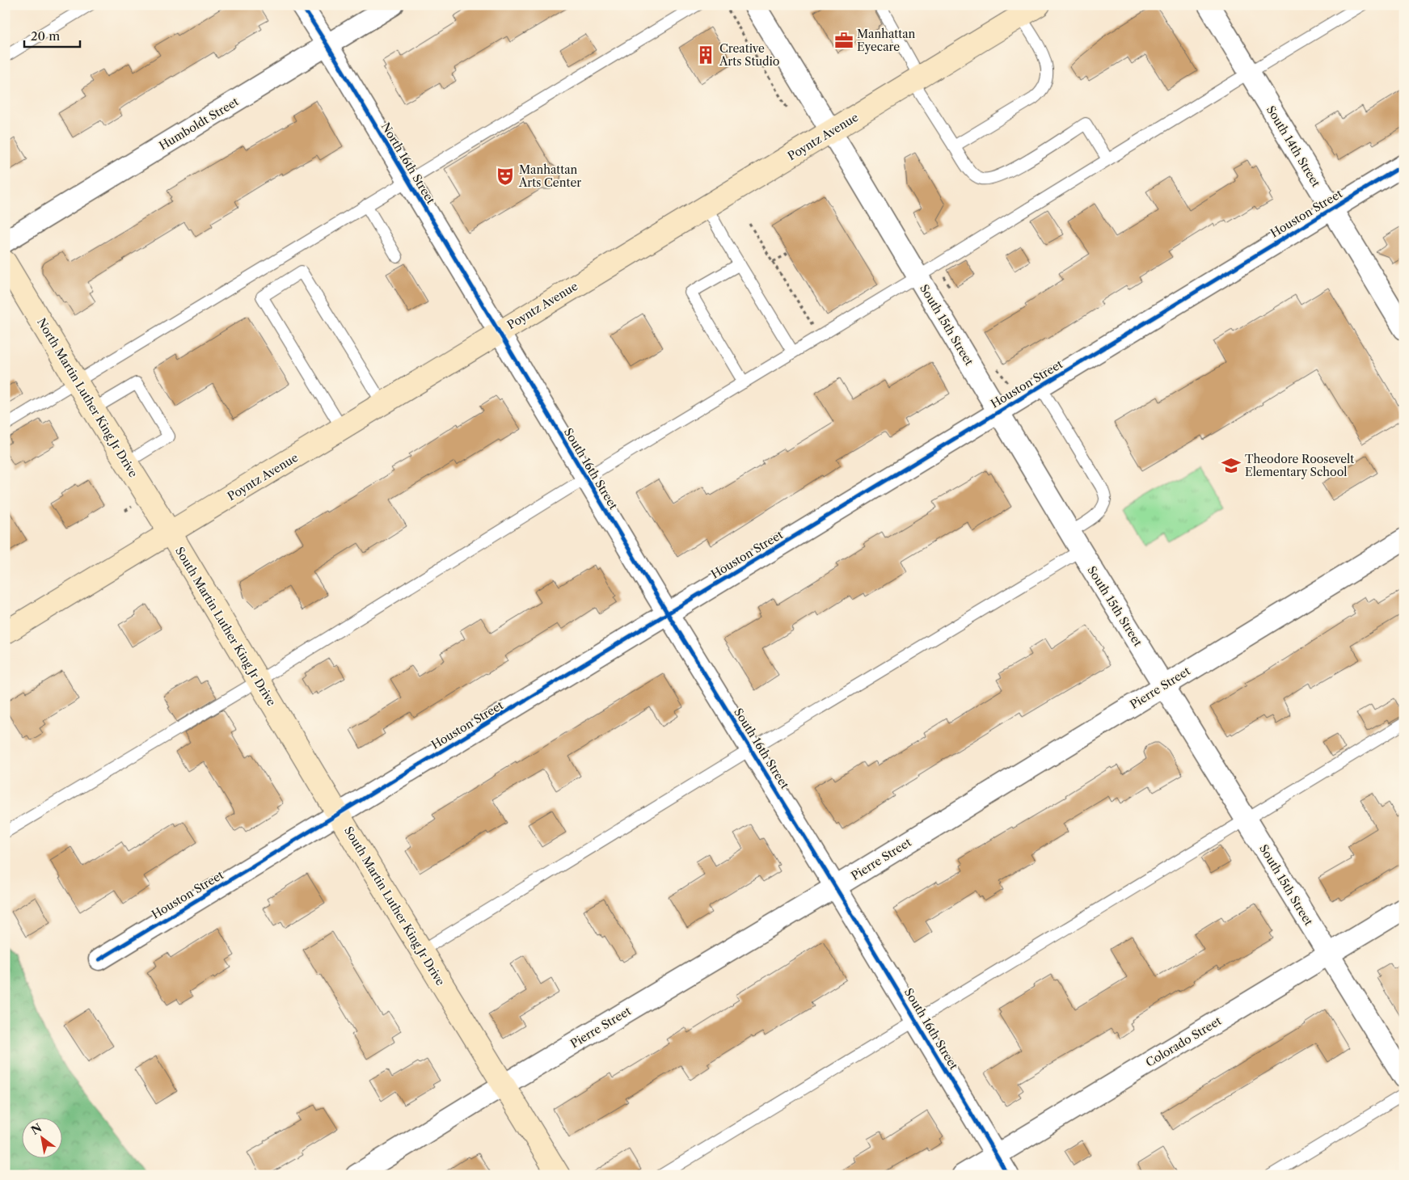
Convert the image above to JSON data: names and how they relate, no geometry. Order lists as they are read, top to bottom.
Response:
{
  "streets": {
    "street": [
      "Humboldt Street",
      "Poyntz Avenue",
      "South 14th Street",
      "North 16th Street",
      "Houston Street",
      "South 15th Street",
      "North Martin Luther King Jr Drive",
      "South 16th Street",
      "South Martin Luther King Jr Drive",
      "Pierre Street",
      "Colorado Street"
    ]
  },
  "crossings": [
    ["Humboldt Street", "North 16th Street"],
    ["Poyntz Avenue", "North 16th Street"],
    ["Poyntz Avenue", "South 15th Street"],
    ["Poyntz Avenue", "North Martin Luther King Jr Drive"],
    ["Poyntz Avenue", "South 16th Street"],
    ["Poyntz Avenue", "South Martin Luther King Jr Drive"],
    ["South 14th Street", "Houston Street"],
    ["North 16th Street", "South 16th Street"],
    ["Houston Street", "South 15th Street"],
    ["Houston Street", "South 16th Street"],
    ["Houston Street", "South Martin Luther King Jr Drive"],
    ["South 15th Street", "Pierre Street"],
    ["South 15th Street", "Colorado Street"],
    ["North Martin Luther King Jr Drive", "South Martin Luther King Jr Drive"],
    ["South 16th Street", "Pierre Street"],
    ["South 16th Street", "Colorado Street"],
    ["South Martin Luther King Jr Drive", "Pierre Street"]
  ],
  "places": {
    "office": ["Manhattan Eyecare"],
    "building": ["Creative Arts Studio"],
    "theatre": ["Manhattan Arts Center"],
    "school or university": ["Theodore Roosevelt Elementary School"]
  },
  "scale_bar": "20 m",
  "north": "top left"
}
